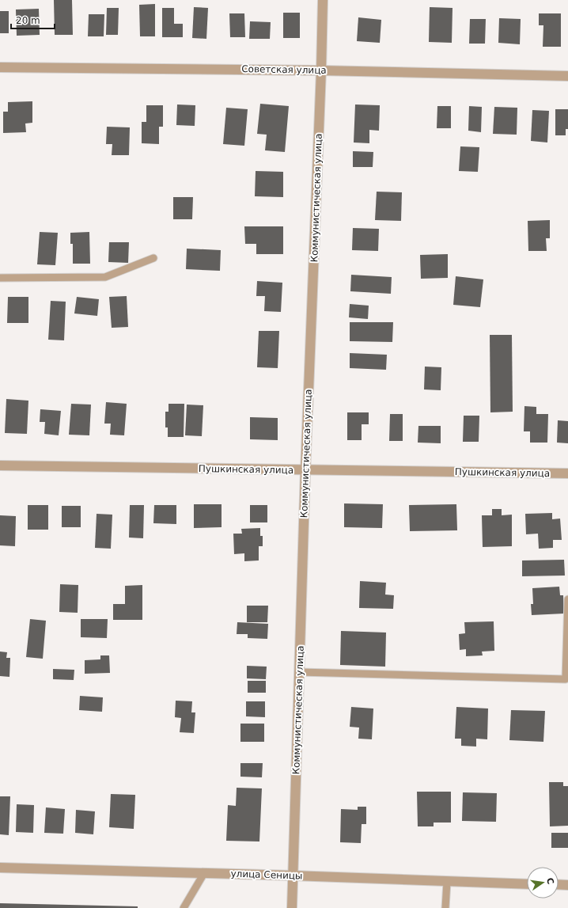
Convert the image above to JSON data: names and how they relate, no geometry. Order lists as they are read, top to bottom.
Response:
{
  "streets": {
    "street": [
      "Советская улица",
      "Коммунистическая улица",
      "Пушкинская улица",
      "улица Сеницы"
    ]
  },
  "crossings": [
    ["Советская улица", "Коммунистическая улица"],
    ["Коммунистическая улица", "Пушкинская улица"],
    ["Коммунистическая улица", "улица Сеницы"]
  ],
  "scale_bar": "20 m",
  "north": "right"
}
